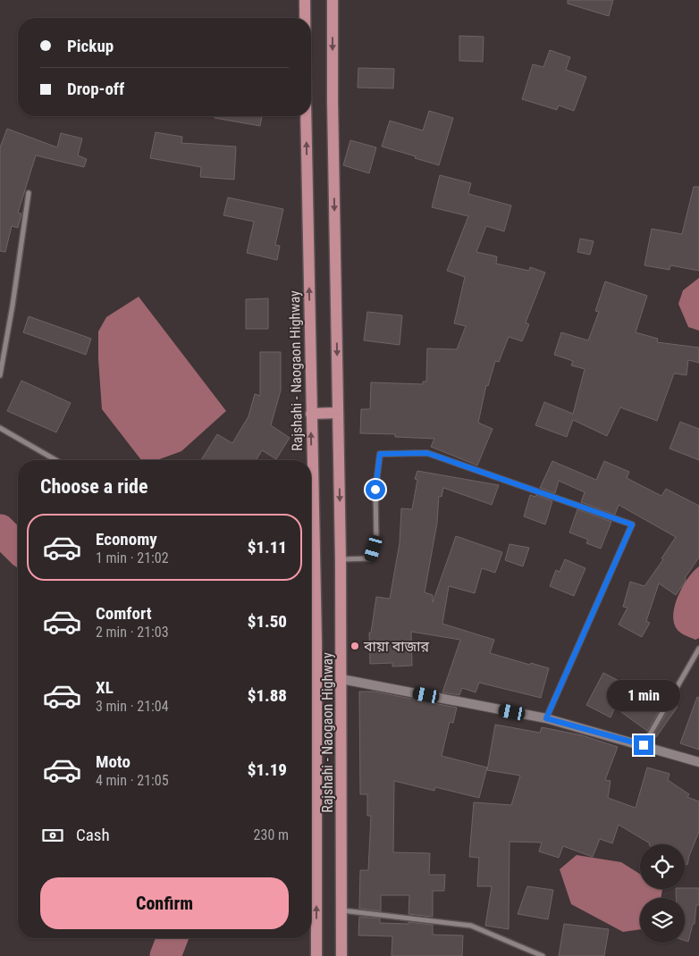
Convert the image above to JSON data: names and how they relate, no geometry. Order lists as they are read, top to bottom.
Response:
{
  "streets": {
    "main road": ["Rajshahi - Naogaon Highway"]
  },
  "places": ["বায়া বাজার"],
  "page": {
    "banner": ["Pickup", "Drop-off"],
    "heading": "Choose a ride",
    "list": [
      {
        "name": "Economy",
        "note": "1 min · 21:02",
        "value": "$1.11"
      },
      {
        "name": "Comfort",
        "note": "2 min · 21:03",
        "value": "$1.50"
      },
      {
        "name": "XL",
        "note": "3 min · 21:04",
        "value": "$1.88"
      },
      {
        "name": "Moto",
        "note": "4 min · 21:05",
        "value": "$1.19"
      }
    ],
    "bubble": "1 min",
    "pay": ["Cash", "230 m"],
    "buttons": "Confirm"
  }
}
